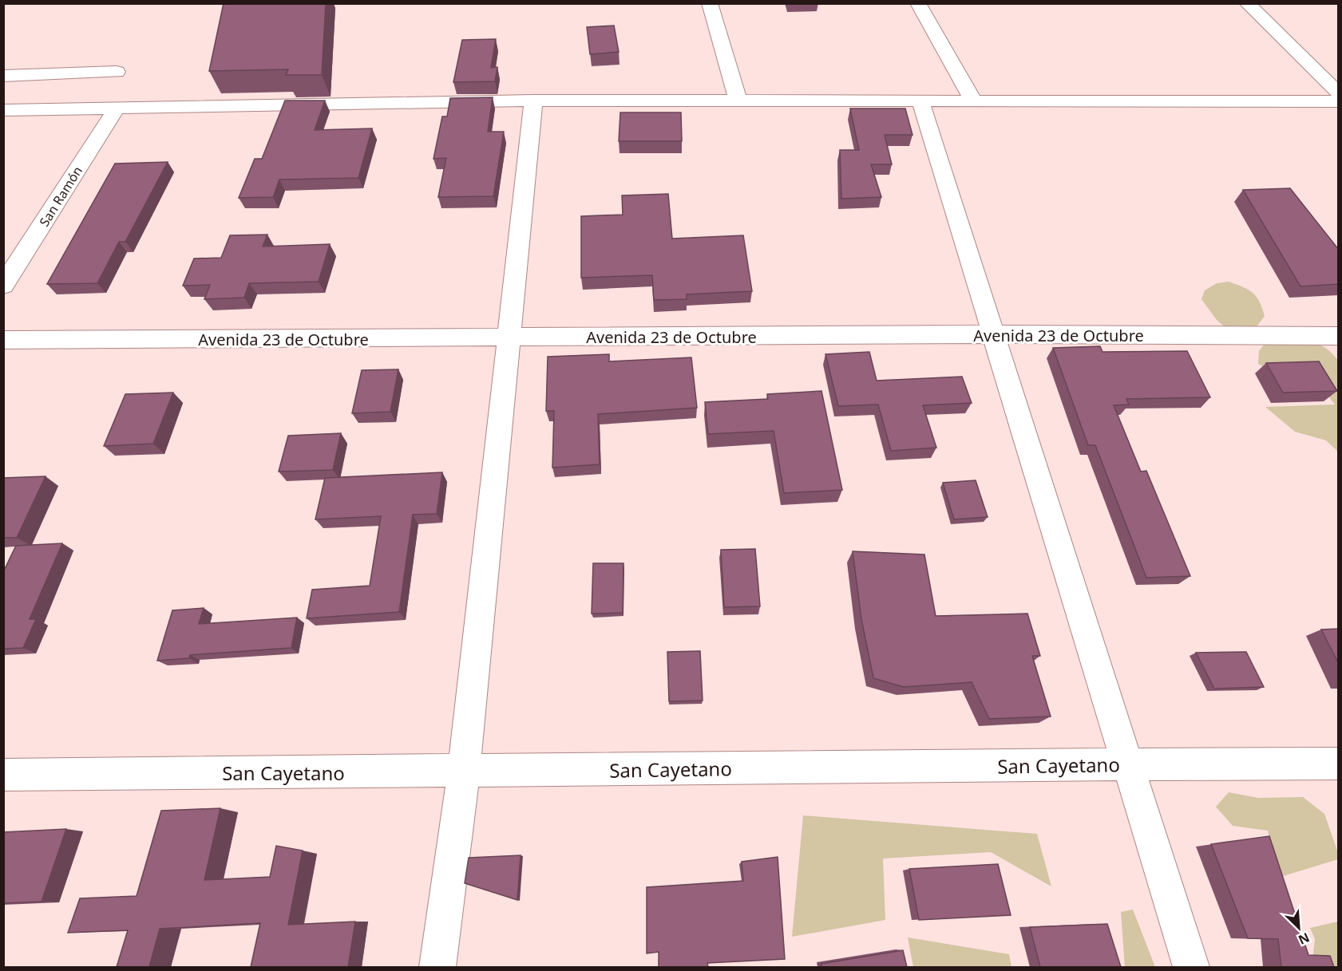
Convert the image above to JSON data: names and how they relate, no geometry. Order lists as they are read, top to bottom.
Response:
{
  "streets": {
    "street": ["San Ramón", "Avenida 23 de Octubre", "San Cayetano"]
  },
  "north": "bottom right"
}
